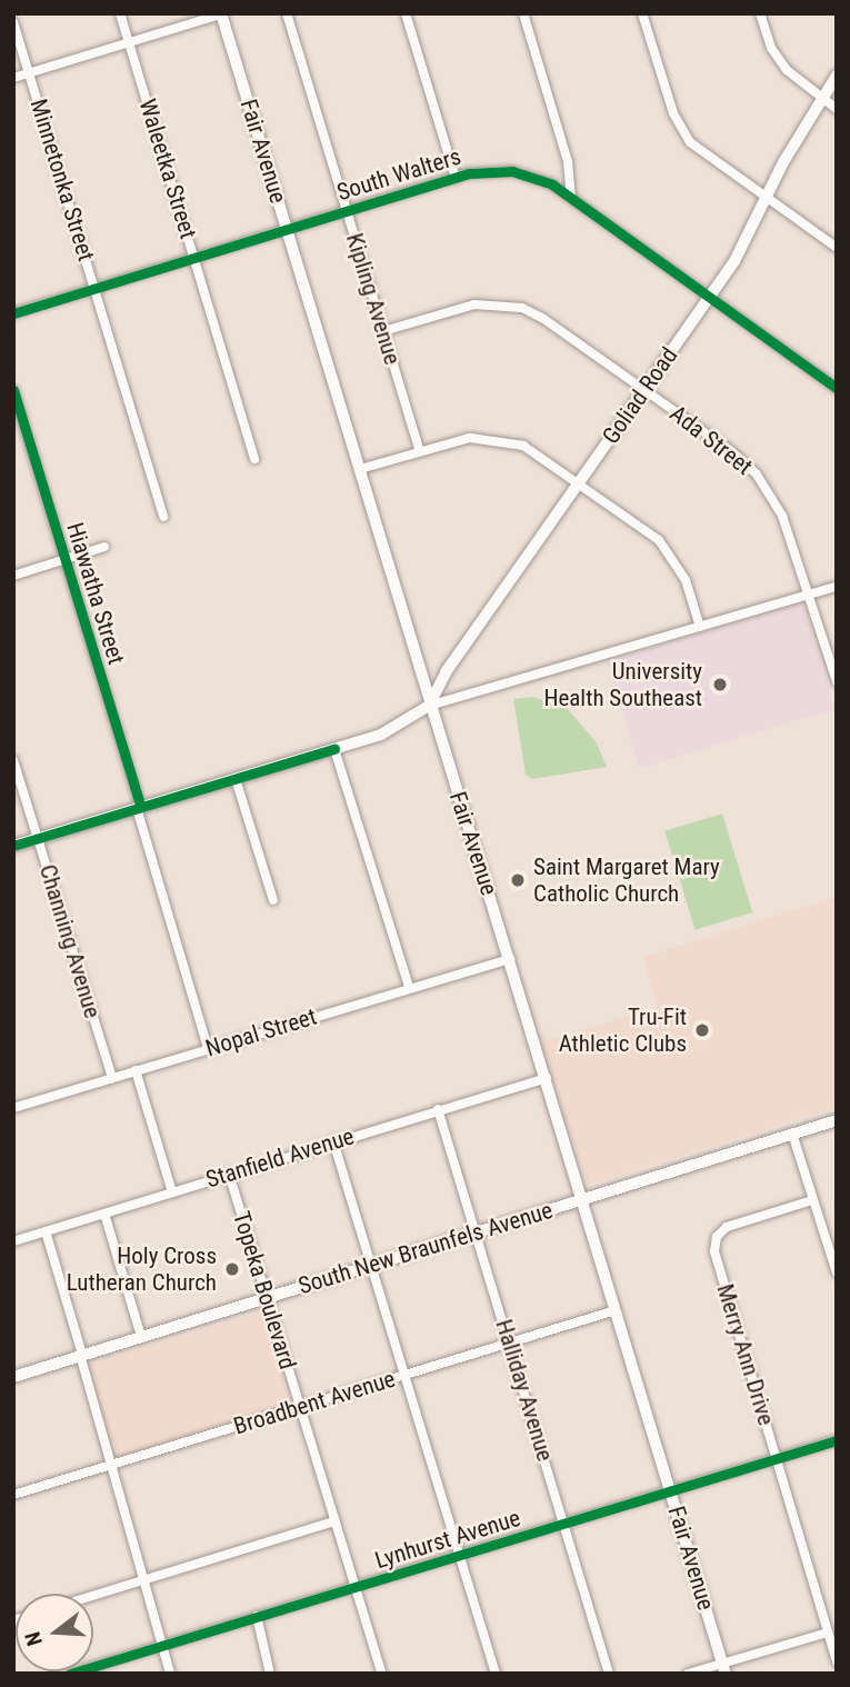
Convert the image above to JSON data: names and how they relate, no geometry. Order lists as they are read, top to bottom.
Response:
{
  "streets": {
    "main road": ["Fair Avenue", "Goliad Road", "South New Braunfels Avenue"],
    "street": [
      "Waleetka Street",
      "South Walters",
      "Minnetonka Street",
      "Kipling Avenue",
      "Ada Street",
      "Hiawatha Street",
      "Channing Avenue",
      "Nopal Street",
      "Stanfield Avenue",
      "Topeka Boulevard",
      "Merry Ann Drive",
      "Halliday Avenue",
      "Broadbent Avenue",
      "Lynhurst Avenue"
    ]
  },
  "crossings": [
    ["Fair Avenue", "South Walters"],
    ["Fair Avenue", "Goliad Road"],
    ["Fair Avenue", "Nopal Street"],
    ["Fair Avenue", "Stanfield Avenue"],
    ["Fair Avenue", "South New Braunfels Avenue"],
    ["Fair Avenue", "Broadbent Avenue"],
    ["Fair Avenue", "Lynhurst Avenue"],
    ["Waleetka Street", "South Walters"],
    ["South Walters", "Minnetonka Street"],
    ["South Walters", "Kipling Avenue"],
    ["South Walters", "Goliad Road"],
    ["Kipling Avenue", "Ada Street"],
    ["Goliad Road", "Ada Street"],
    ["Hiawatha Street", "Nopal Street"],
    ["Channing Avenue", "Nopal Street"],
    ["Stanfield Avenue", "Topeka Boulevard"],
    ["Stanfield Avenue", "Halliday Avenue"],
    ["South New Braunfels Avenue", "Topeka Boulevard"],
    ["South New Braunfels Avenue", "Halliday Avenue"],
    ["Topeka Boulevard", "Broadbent Avenue"],
    ["Topeka Boulevard", "Lynhurst Avenue"],
    ["Merry Ann Drive", "Lynhurst Avenue"],
    ["Halliday Avenue", "Broadbent Avenue"],
    ["Halliday Avenue", "Lynhurst Avenue"]
  ],
  "places": [
    "University Health Southeast",
    "Saint Margaret Mary Catholic Church",
    "Tru-Fit Athletic Clubs",
    "Holy Cross Lutheran Church"
  ],
  "north": "left"
}
